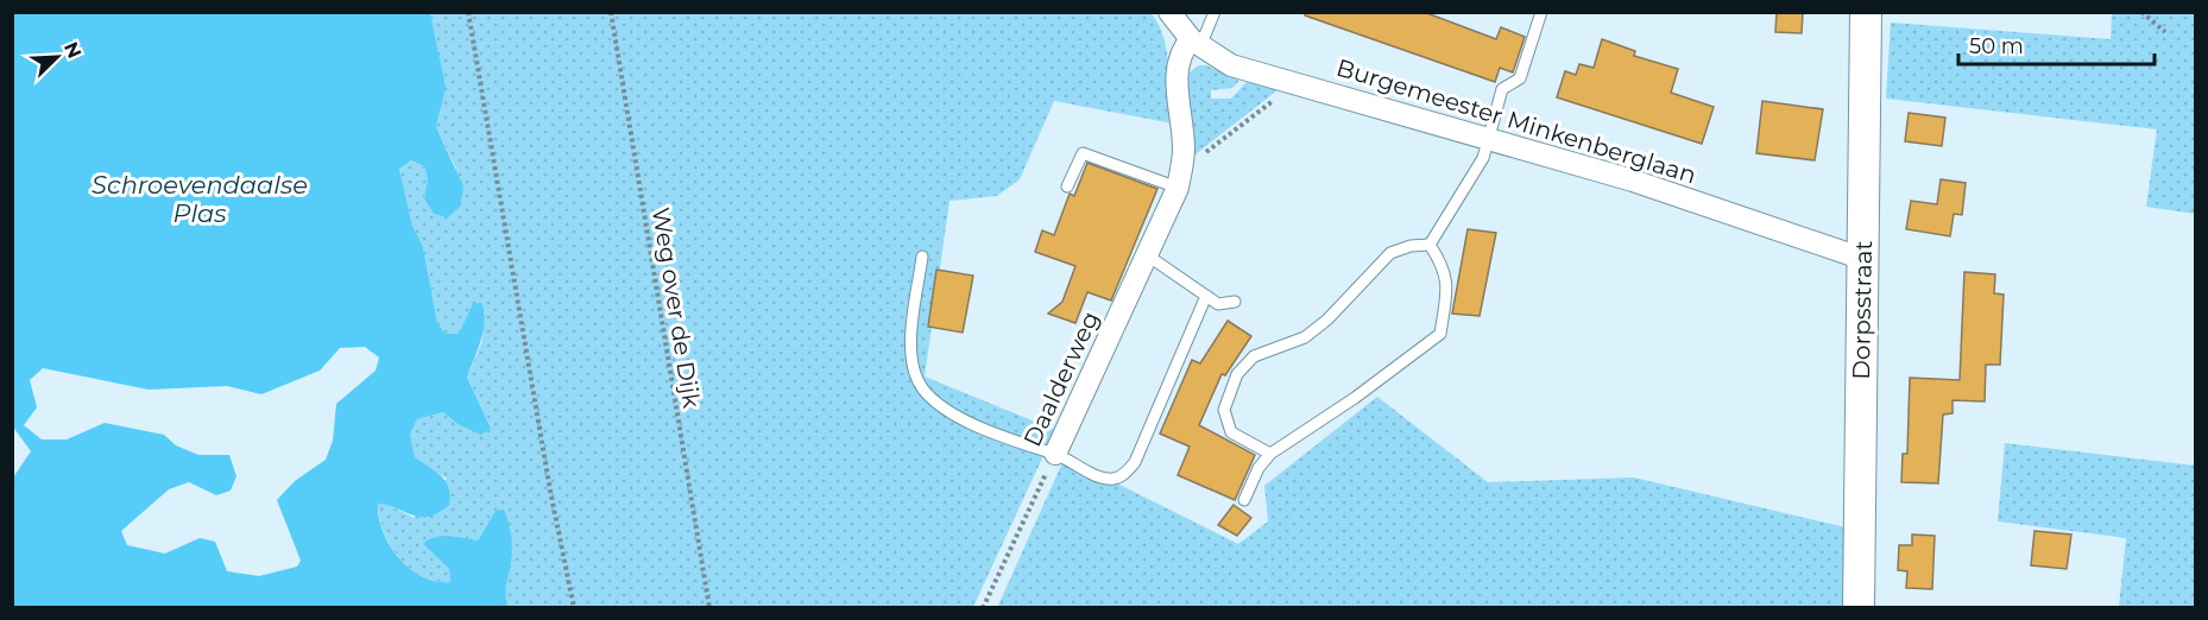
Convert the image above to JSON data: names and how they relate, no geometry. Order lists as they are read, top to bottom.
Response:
{
  "streets": {
    "street": ["Burgemeester Minkenberglaan", "Dorpsstraat", "Daalderweg"],
    "path": ["Weg over de Dijk"]
  },
  "crossings": [
    ["Burgemeester Minkenberglaan", "Dorpsstraat"],
    ["Burgemeester Minkenberglaan", "Daalderweg"]
  ],
  "water": ["Schroevendaalse Plas"],
  "scale_bar": "50 m",
  "north": "top right"
}
